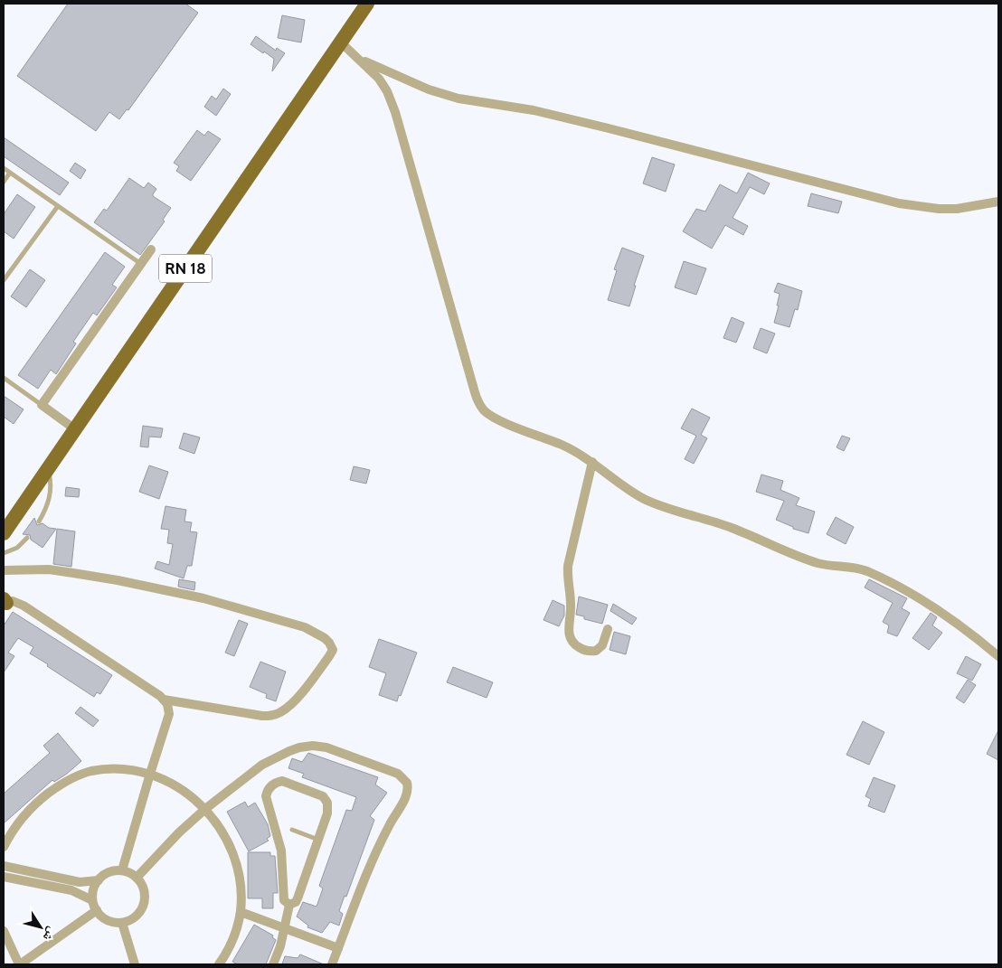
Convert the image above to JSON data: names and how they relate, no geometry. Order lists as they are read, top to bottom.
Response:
{
  "streets": {
    "main road": ["RN 18"]
  },
  "north": "bottom right"
}
